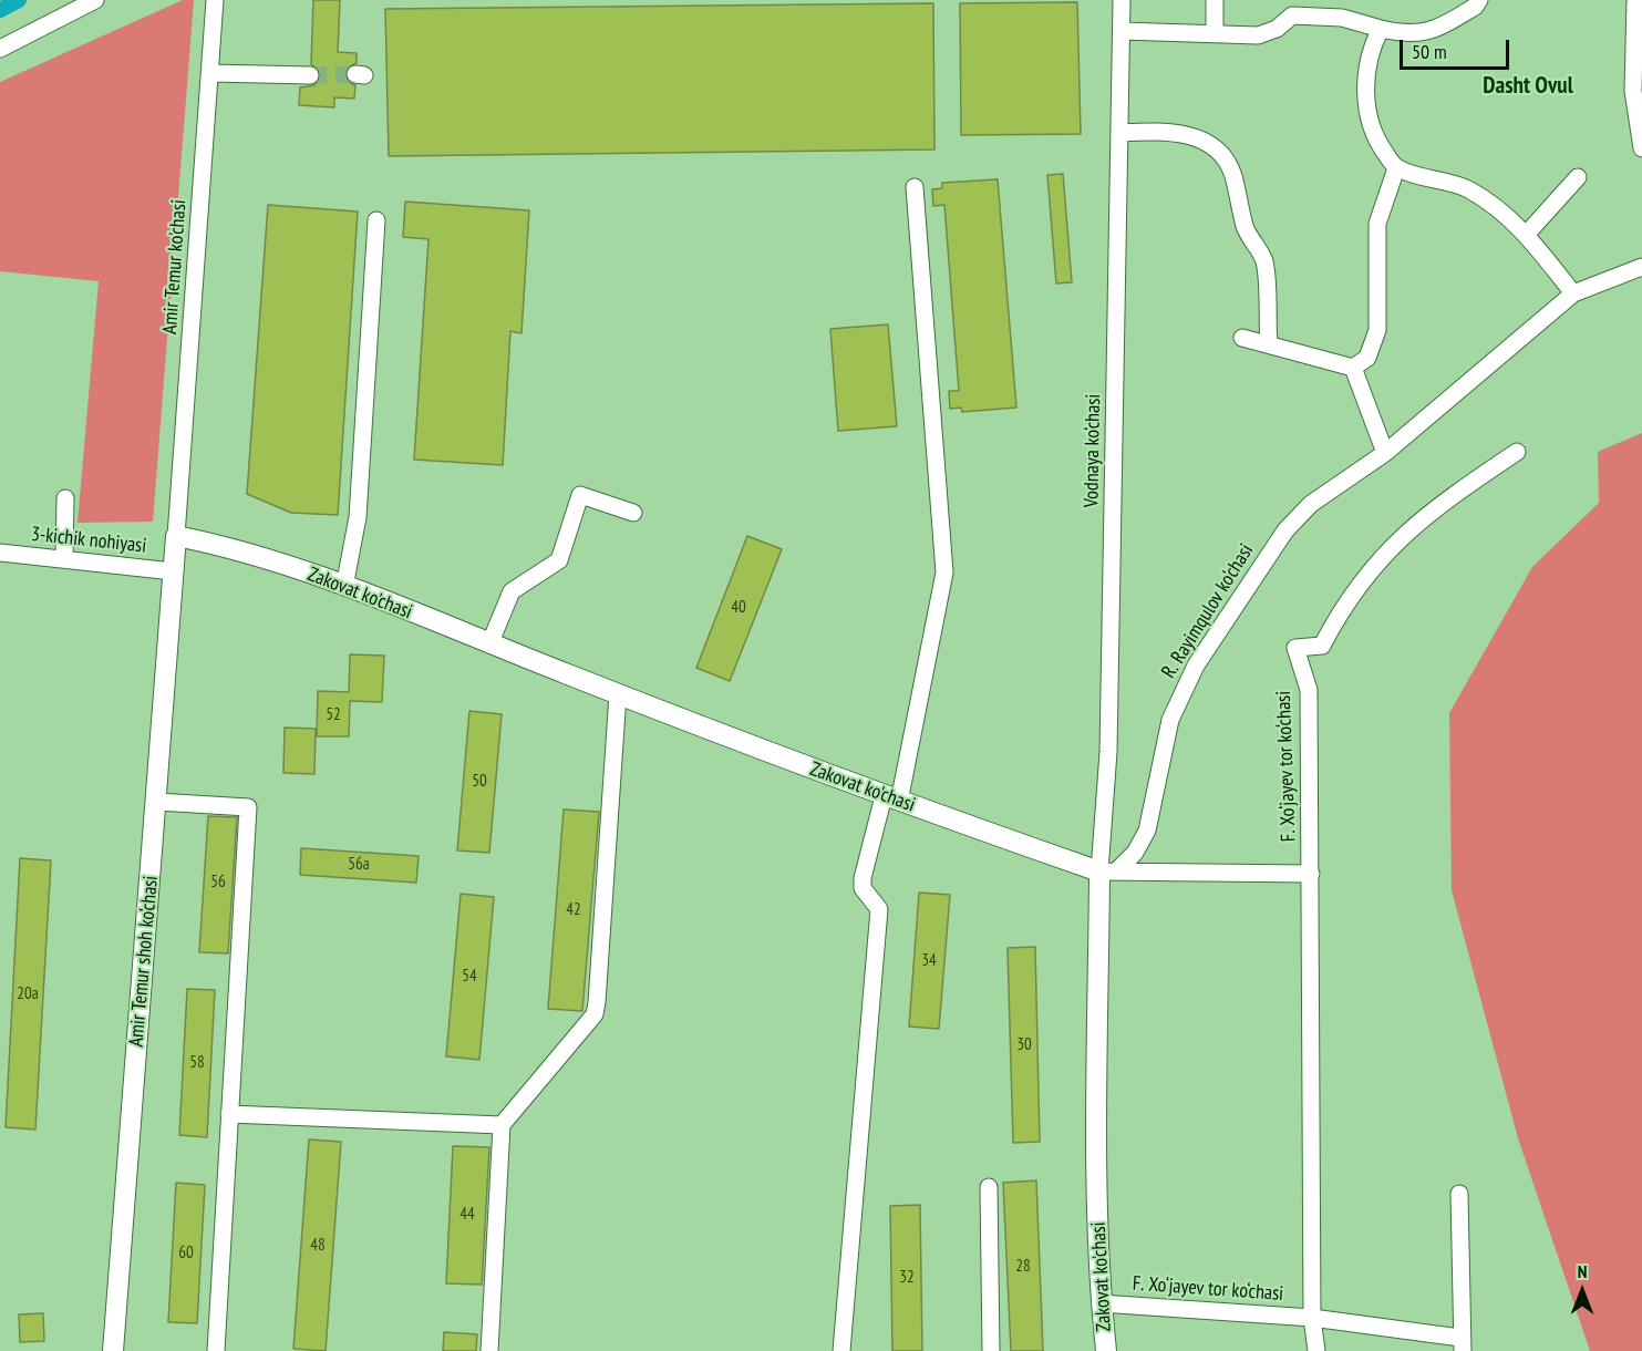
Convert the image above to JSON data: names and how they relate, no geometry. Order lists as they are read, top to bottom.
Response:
{
  "streets": {
    "main road": ["Zakovat ko'chasi", "Amir Temur shoh ko‘chasi"],
    "street": [
      "Amir Temur ko'chasi",
      "Vodnaya ko‘chasi",
      "3-kichik nohiyasi",
      "R. Rayimqulov ko‘chasi",
      "F. Xo‘jayev tor ko‘chasi"
    ]
  },
  "crossings": [
    ["Amir Temur ko'chasi", "Zakovat ko'chasi"],
    ["Amir Temur ko'chasi", "Amir Temur shoh ko‘chasi"],
    ["Vodnaya ko‘chasi", "Zakovat ko'chasi"],
    ["Vodnaya ko‘chasi", "R. Rayimqulov ko‘chasi"],
    ["3-kichik nohiyasi", "Amir Temur shoh ko‘chasi"],
    ["Zakovat ko'chasi", "R. Rayimqulov ko‘chasi"],
    ["Zakovat ko'chasi", "F. Xo‘jayev tor ko‘chasi"],
    ["Zakovat ko'chasi", "Amir Temur shoh ko‘chasi"]
  ],
  "districts": ["Dasht Оvul"],
  "house_numbers": [
    "40",
    "52",
    "50",
    "56a",
    "56",
    "42",
    "34",
    "54",
    "20a",
    "30",
    "58",
    "44",
    "48",
    "60",
    "28",
    "32"
  ],
  "scale_bar": "50 m",
  "north": "top"
}
